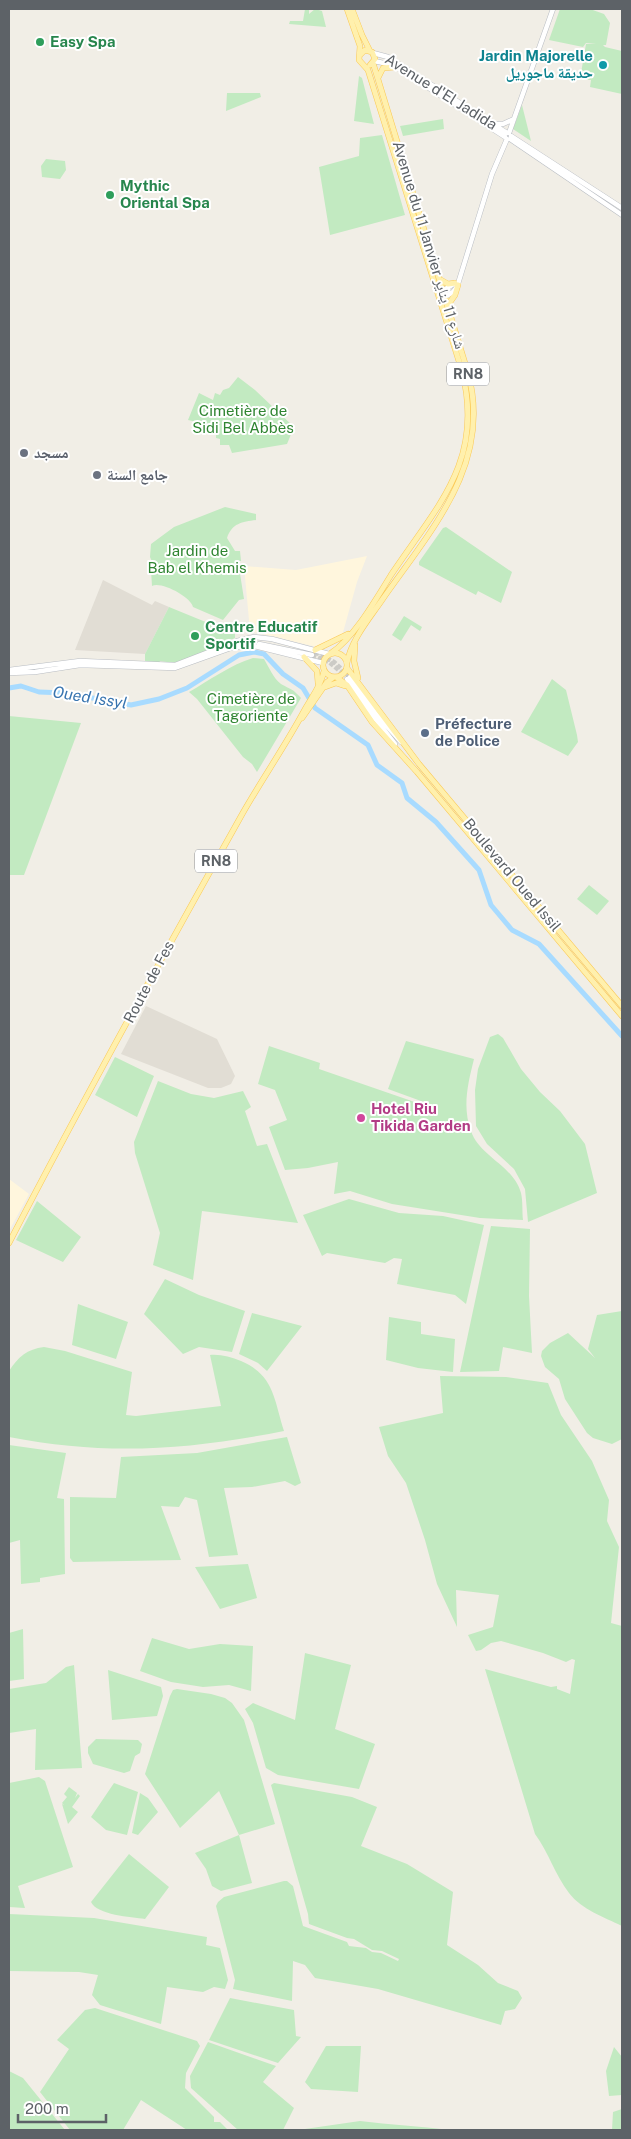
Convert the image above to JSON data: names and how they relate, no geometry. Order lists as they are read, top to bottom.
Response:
{
  "streets": {
    "main road": [
      "Avenue d'El Jadida",
      "Avenue du 11 Janvier شارع 11 يناير",
      "RN8",
      "Boulevard Oued Issil",
      "Route de Fes"
    ]
  },
  "crossings": [
    ["Avenue d'El Jadida", "Avenue du 11 Janvier شارع 11 يناير"],
    ["Avenue d'El Jadida", "RN8"],
    ["Avenue du 11 Janvier شارع 11 يناير", "RN8"],
    ["Avenue du 11 Janvier شارع 11 يناير", "Boulevard Oued Issil"],
    ["Avenue du 11 Janvier شارع 11 يناير", "Route de Fes"],
    ["RN8", "Boulevard Oued Issil"],
    ["RN8", "Route de Fes"],
    ["Boulevard Oued Issil", "Route de Fes"]
  ],
  "water": ["Oued Issyl"],
  "parks": ["Cimetière de Sidi Bel Abbès", "Jardin de Bab el Khemis", "Cimetière de Tagoriente"],
  "places": [
    "Easy Spa",
    "Jardin Majorelle حديقة ماجوريل",
    "Mythic Oriental Spa",
    "مسجد",
    "جامع السنة",
    "Centre Educatif Sportif",
    "Préfecture de Police",
    "Hotel Riu Tikida Garden"
  ],
  "scale_bar": "200 m"
}
